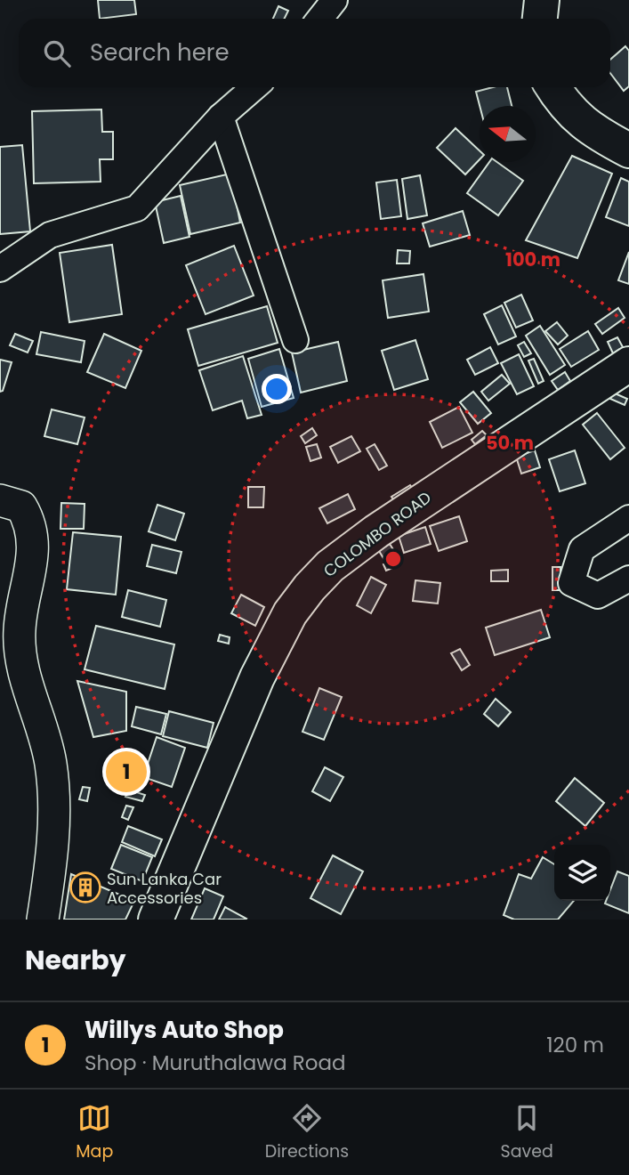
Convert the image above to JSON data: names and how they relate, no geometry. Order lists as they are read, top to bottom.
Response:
{
  "streets": {
    "highway": ["COLOMBO ROAD"]
  },
  "places": {
    "building": ["Sun Lanka Car Accessories"]
  },
  "north": "left",
  "page": {
    "search": "Search here",
    "pins": "1",
    "heading": "Nearby",
    "list": [
      {
        "mark": "1",
        "name": "Willys Auto Shop",
        "note": "Shop · Muruthalawa Road",
        "value": "120 m"
      }
    ],
    "nav": ["Map", "Directions", "Saved"]
  },
  "rings": ["100 m", "50 m"]
}
